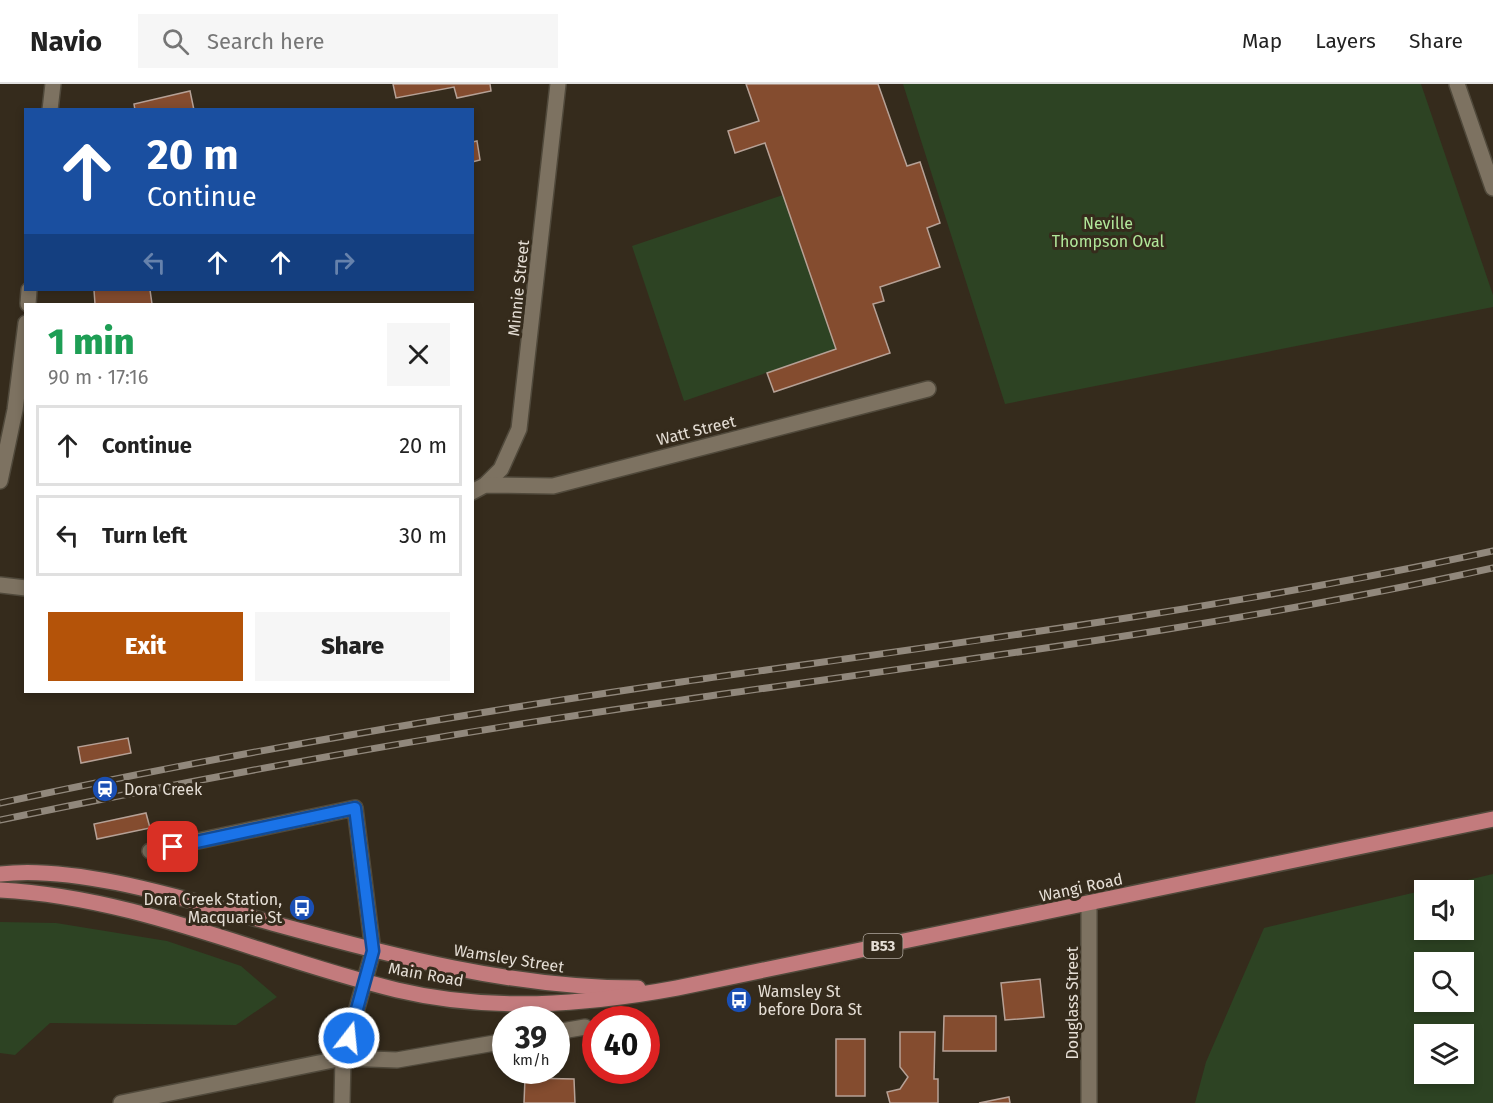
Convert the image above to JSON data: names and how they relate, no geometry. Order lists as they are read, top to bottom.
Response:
{
  "streets": {
    "main road": [
      "Wangi Road",
      "B53",
      "Wamsley Street",
      "Main Road"
    ],
    "street": ["Minnie Street", "Watt Street", "Douglass Street"]
  },
  "crossings": [
    ["Minnie Street", "Watt Street"],
    ["Wangi Road", "Wamsley Street"],
    ["Wangi Road", "Main Road"],
    ["Wangi Road", "Douglass Street"],
    ["Wamsley Street", "Main Road"]
  ],
  "parks": ["Neville Thompson Oval"],
  "places": {
    "station": ["Dora Creek"],
    "bus stop": ["Dora Creek Station, Macquarie St", "Wamsley St before Dora St"]
  },
  "page": {
    "header": "Navio",
    "search": "Search here",
    "nav": ["Map", "Layers", "Share"],
    "turn": ["20 m", "Continue"],
    "heading": ["1 min", "90 m · 17:16"],
    "list": [
      {
        "name": "Continue",
        "value": "20 m"
      },
      {
        "name": "Turn left",
        "value": "30 m"
      }
    ],
    "buttons": ["Exit", "Share"],
    "speed": "39 km/h",
    "limit": "40"
  }
}
